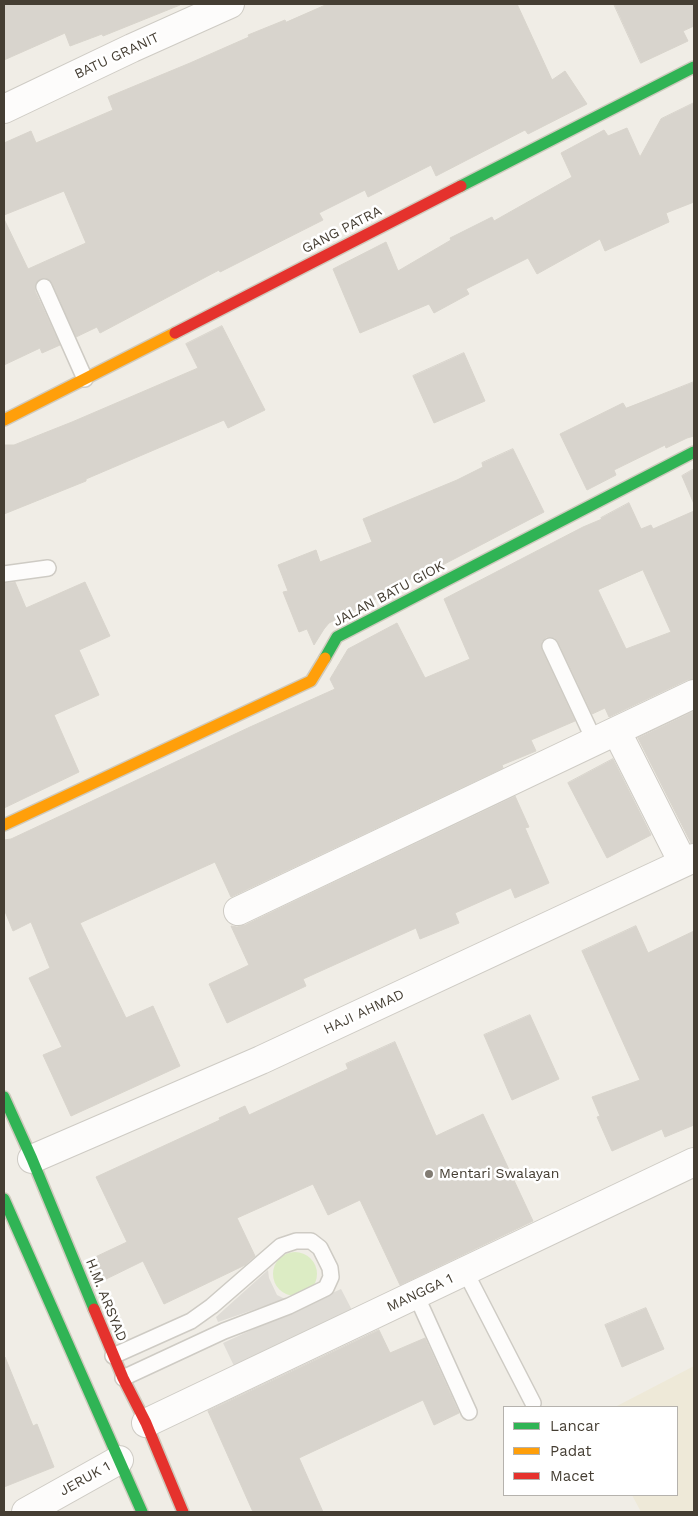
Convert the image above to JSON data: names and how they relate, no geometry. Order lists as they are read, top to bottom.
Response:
{
  "streets": {
    "street": [
      "BATU GRANIT",
      "GANG PATRA",
      "JALAN BATU GIOK",
      "HAJI AHMAD",
      "MANGGA 1",
      "H.M. ARSYAD",
      "JERUK 1"
    ]
  },
  "crossings": [
    ["HAJI AHMAD", "H.M. ARSYAD"],
    ["MANGGA 1", "H.M. ARSYAD"]
  ],
  "places": ["Mentari Swalayan"],
  "legend": ["Lancar", "Padat", "Macet"]
}
